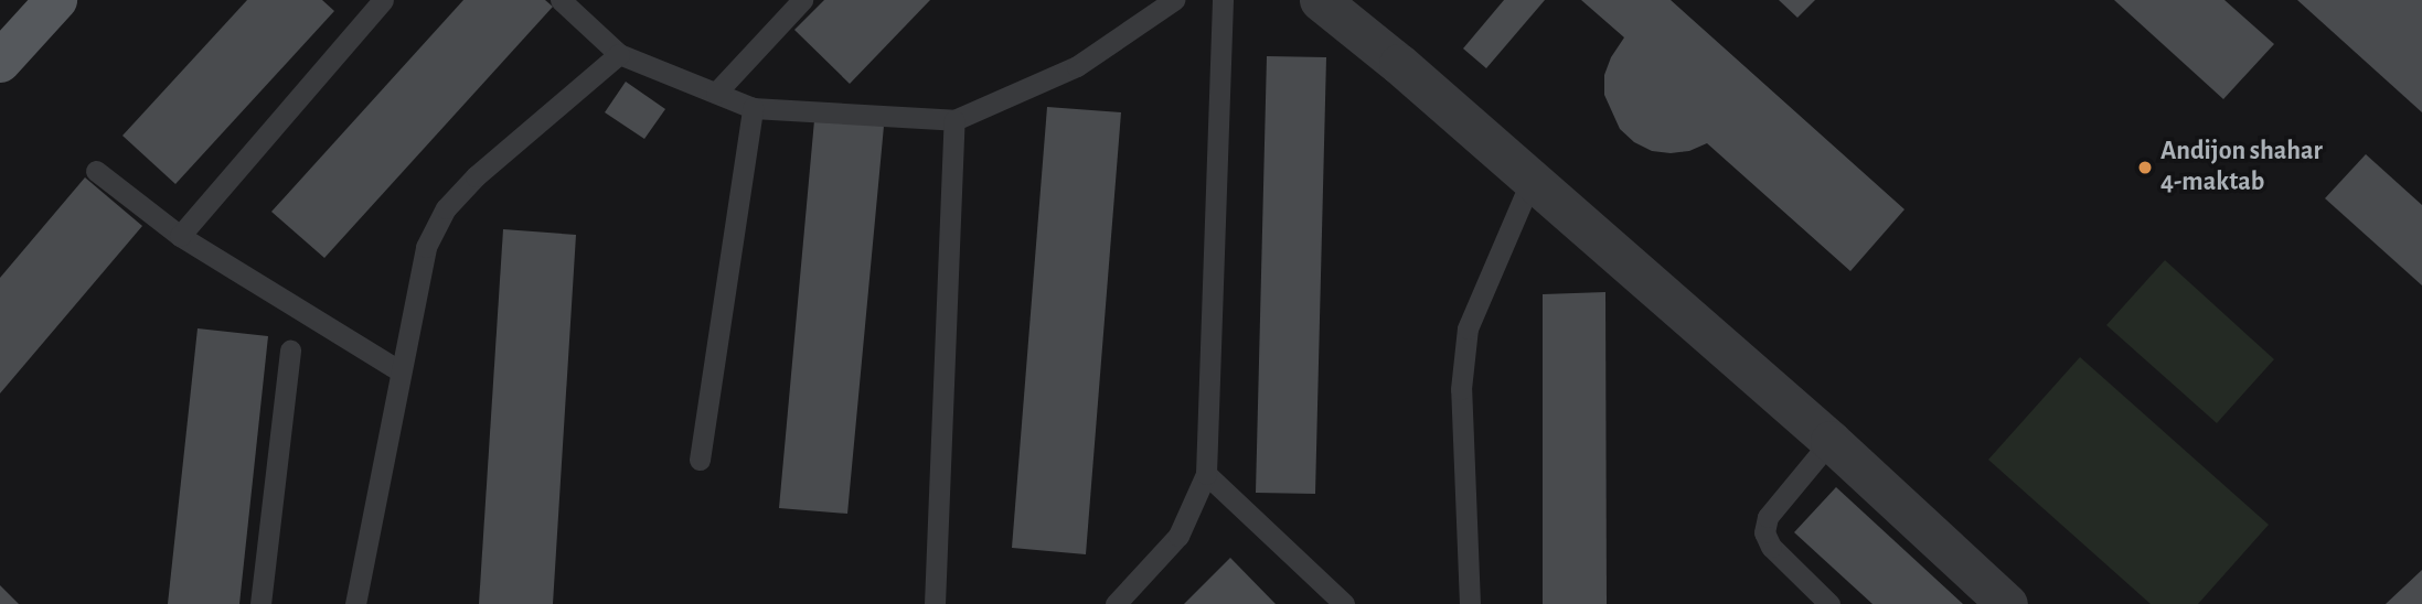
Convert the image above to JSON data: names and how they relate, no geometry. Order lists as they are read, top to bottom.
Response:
{
  "places": ["Andijon shahar 4-maktab"]
}
